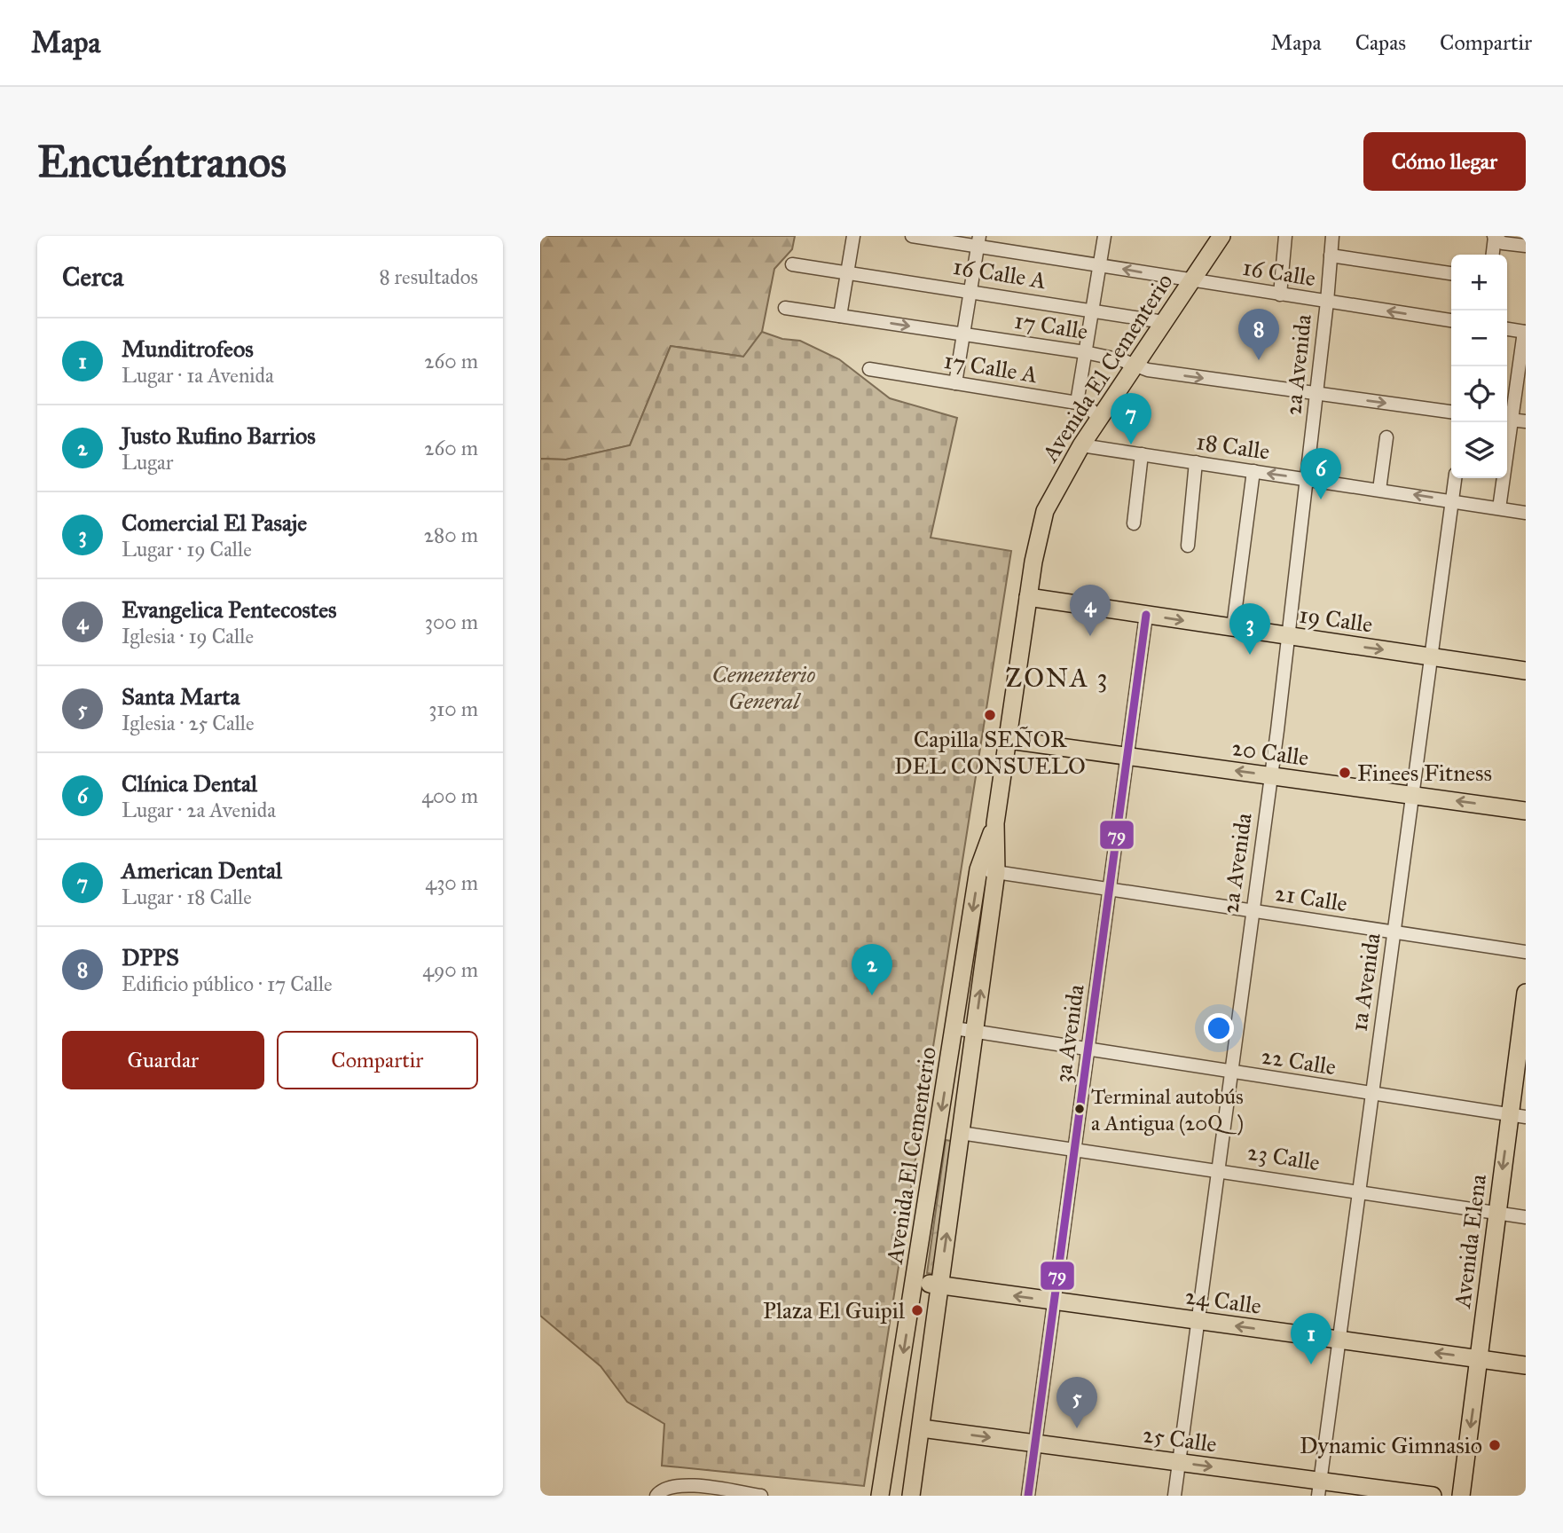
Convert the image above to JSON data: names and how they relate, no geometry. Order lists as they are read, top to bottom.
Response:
{
  "streets": {
    "main road": [
      "Avenida El Cementerio",
      "19 Calle",
      "20 Calle",
      "Avenida Elena",
      "24 Calle",
      "25 Calle"
    ],
    "street": [
      "16 Calle",
      "16 Calle A",
      "17 Calle",
      "2a Avenida",
      "17 Calle A",
      "18 Calle",
      "21 Calle",
      "1a Avenida",
      "3a Avenida",
      "22 Calle",
      "23 Calle"
    ]
  },
  "crossings": [
    ["16 Calle", "2a Avenida"],
    ["16 Calle", "Avenida El Cementerio"],
    ["16 Calle A", "Avenida El Cementerio"],
    ["17 Calle", "2a Avenida"],
    ["17 Calle", "Avenida El Cementerio"],
    ["2a Avenida", "18 Calle"],
    ["2a Avenida", "19 Calle"],
    ["2a Avenida", "20 Calle"],
    ["2a Avenida", "21 Calle"],
    ["2a Avenida", "22 Calle"],
    ["2a Avenida", "23 Calle"],
    ["2a Avenida", "24 Calle"],
    ["2a Avenida", "25 Calle"],
    ["17 Calle A", "Avenida El Cementerio"],
    ["Avenida El Cementerio", "18 Calle"],
    ["Avenida El Cementerio", "19 Calle"],
    ["Avenida El Cementerio", "20 Calle"],
    ["Avenida El Cementerio", "21 Calle"],
    ["Avenida El Cementerio", "22 Calle"],
    ["Avenida El Cementerio", "23 Calle"],
    ["Avenida El Cementerio", "24 Calle"],
    ["Avenida El Cementerio", "25 Calle"],
    ["18 Calle", "1a Avenida"],
    ["19 Calle", "1a Avenida"],
    ["19 Calle", "3a Avenida"],
    ["20 Calle", "1a Avenida"],
    ["20 Calle", "3a Avenida"],
    ["21 Calle", "1a Avenida"],
    ["21 Calle", "3a Avenida"],
    ["1a Avenida", "22 Calle"],
    ["1a Avenida", "23 Calle"],
    ["1a Avenida", "24 Calle"],
    ["1a Avenida", "25 Calle"],
    ["3a Avenida", "22 Calle"],
    ["3a Avenida", "23 Calle"],
    ["3a Avenida", "24 Calle"],
    ["3a Avenida", "25 Calle"],
    ["22 Calle", "Avenida Elena"],
    ["23 Calle", "Avenida Elena"],
    ["Avenida Elena", "24 Calle"]
  ],
  "one_way": [
    "17 Calle",
    "19 Calle",
    "20 Calle",
    "Avenida Elena",
    "24 Calle",
    "25 Calle"
  ],
  "districts": ["ZONA 3"],
  "parks": ["Cementerio General"],
  "places": [
    "Capilla SEÑOR DEL CONSUELO",
    "Finees Fitness",
    "Terminal autobús a Antigua (20Q)",
    "Plaza El Guipil",
    "Dynamic Gimnasio"
  ],
  "lines": ["transit line 79"],
  "page": {
    "header": "Mapa",
    "nav": ["Mapa", "Capas", "Compartir"],
    "buttons": [
      "Cómo llegar",
      ["Guardar", "Compartir"]
    ],
    "title": "Encuéntranos",
    "heading": ["Cerca", "8 resultados"],
    "map_buttons": ["+", "−"],
    "pins": [
      "8",
      "7",
      "6",
      "4",
      "3",
      "2",
      "1",
      "5"
    ],
    "list": [
      {
        "mark": "1",
        "name": "Munditrofeos",
        "note": "Lugar · 1a Avenida",
        "value": "260 m"
      },
      {
        "mark": "2",
        "name": "Justo Rufino Barrios",
        "note": "Lugar",
        "value": "260 m"
      },
      {
        "mark": "3",
        "name": "Comercial El Pasaje",
        "note": "Lugar · 19 Calle",
        "value": "280 m"
      },
      {
        "mark": "4",
        "name": "Evangelica Pentecostes",
        "note": "Iglesia · 19 Calle",
        "value": "300 m"
      },
      {
        "mark": "5",
        "name": "Santa Marta",
        "note": "Iglesia · 25 Calle",
        "value": "310 m"
      },
      {
        "mark": "6",
        "name": "Clínica Dental",
        "note": "Lugar · 2a Avenida",
        "value": "400 m"
      },
      {
        "mark": "7",
        "name": "American Dental",
        "note": "Lugar · 18 Calle",
        "value": "430 m"
      },
      {
        "mark": "8",
        "name": "DPPS",
        "note": "Edificio público · 17 Calle",
        "value": "490 m"
      }
    ]
  }
}
